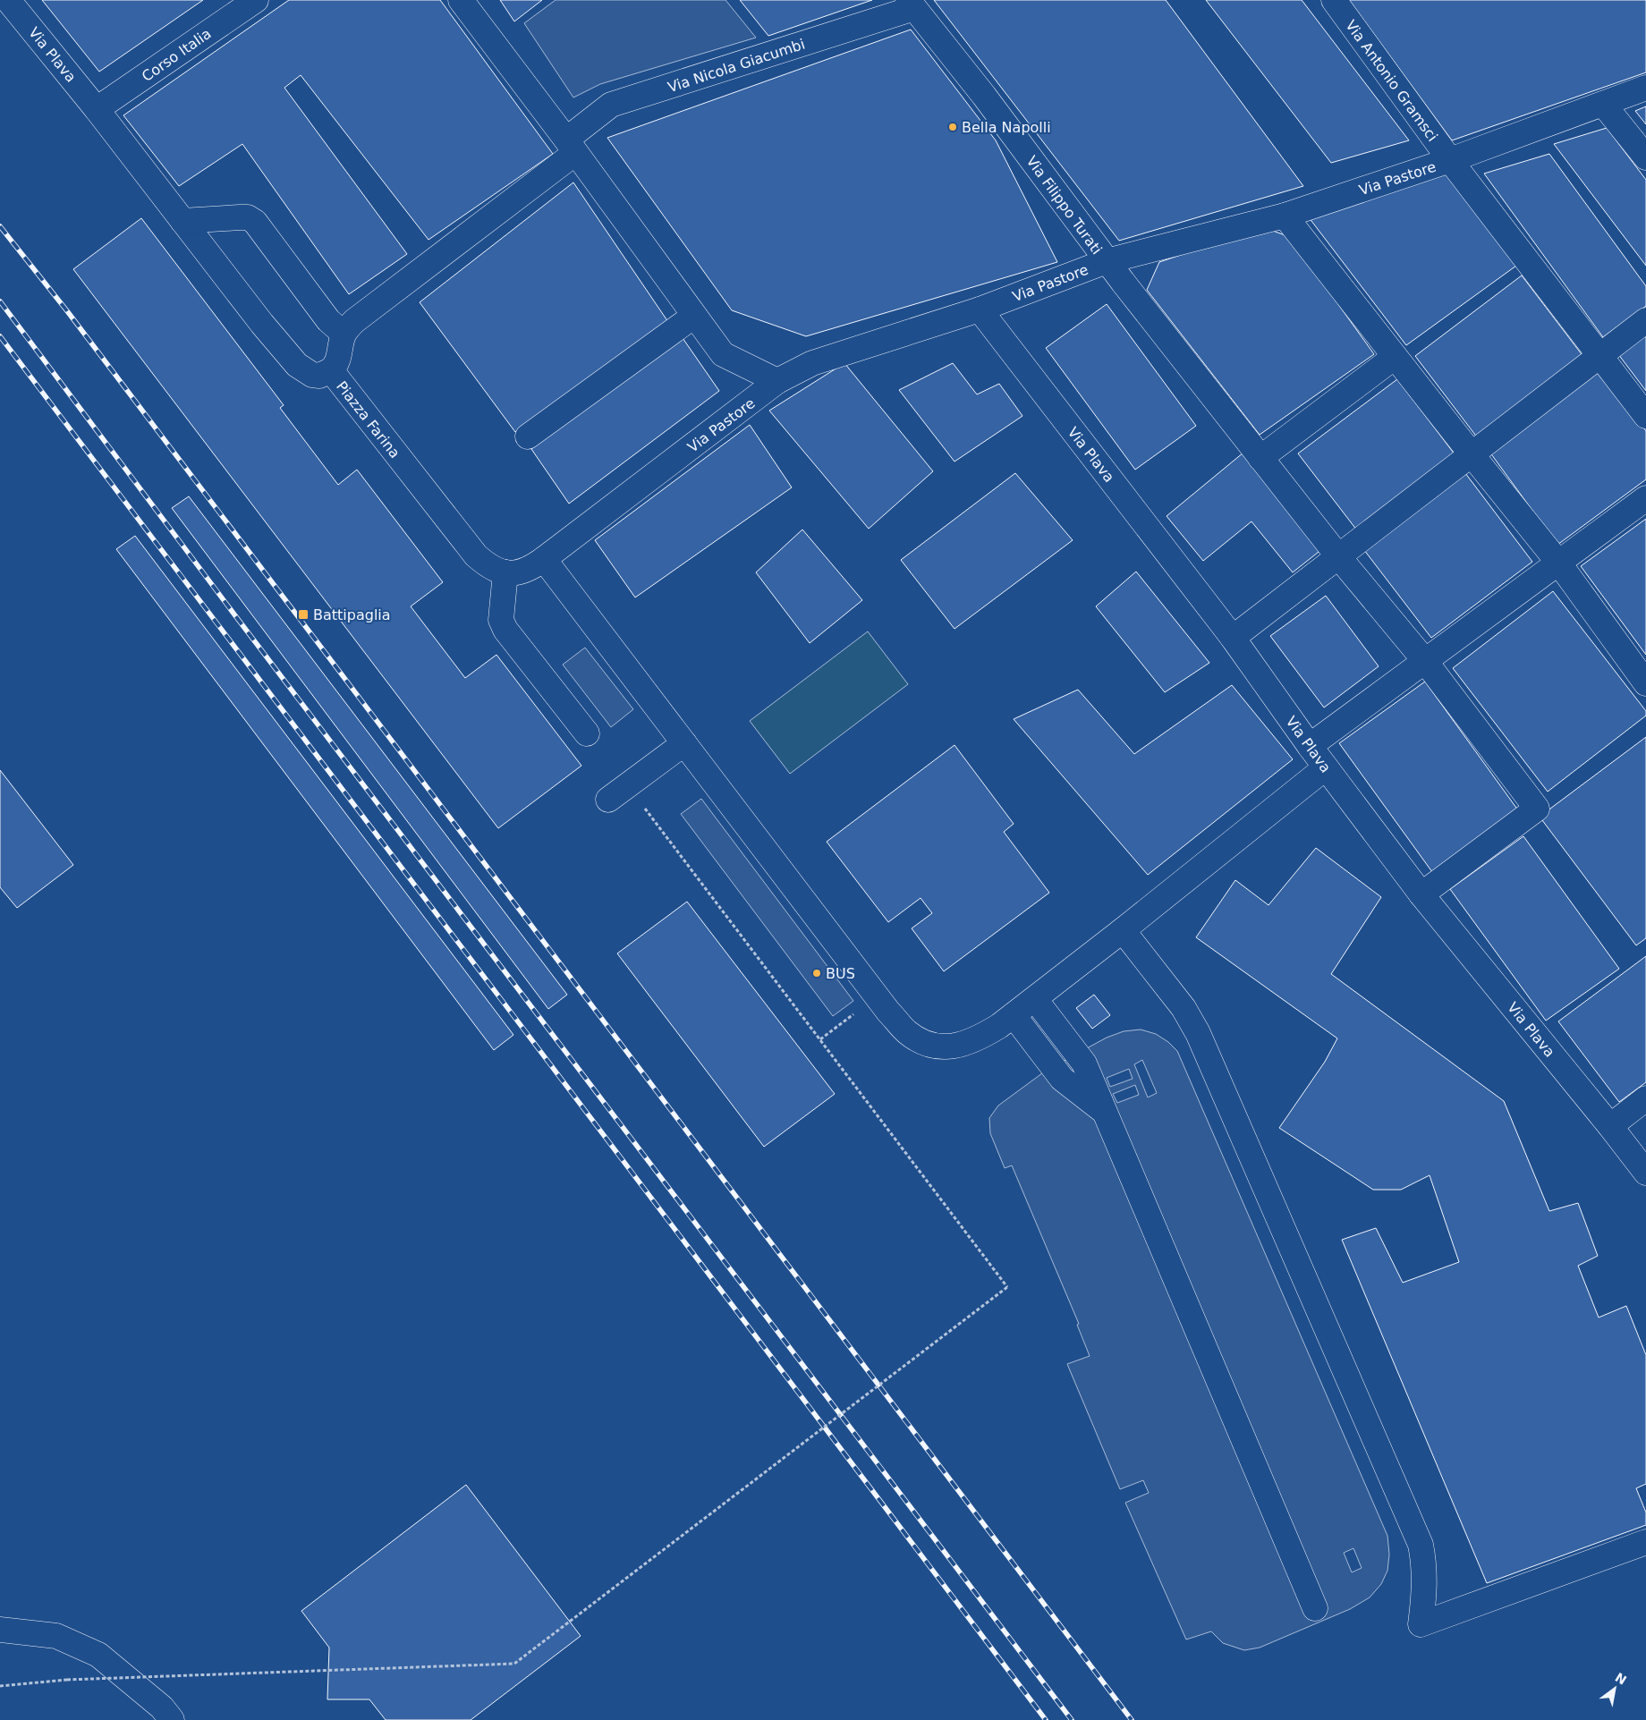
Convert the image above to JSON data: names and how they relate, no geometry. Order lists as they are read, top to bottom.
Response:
{
  "streets": {
    "street": [
      "Via Plava",
      "Corso Italia",
      "Via Nicola Giacumbi",
      "Via Antonio Gramsci",
      "Via Pastore",
      "Via Filippo Turati",
      "Piazza Farina"
    ]
  },
  "crossings": [
    ["Via Plava", "Corso Italia"],
    ["Via Plava", "Via Pastore"],
    ["Via Plava", "Via Filippo Turati"],
    ["Via Plava", "Piazza Farina"],
    ["Corso Italia", "Piazza Farina"],
    ["Via Nicola Giacumbi", "Via Filippo Turati"],
    ["Via Antonio Gramsci", "Via Pastore"],
    ["Via Pastore", "Via Filippo Turati"],
    ["Via Pastore", "Piazza Farina"]
  ],
  "places": {
    "other": ["Bella Napolli", "BUS"],
    "transit": ["Battipaglia"]
  },
  "north": "top right"
}
